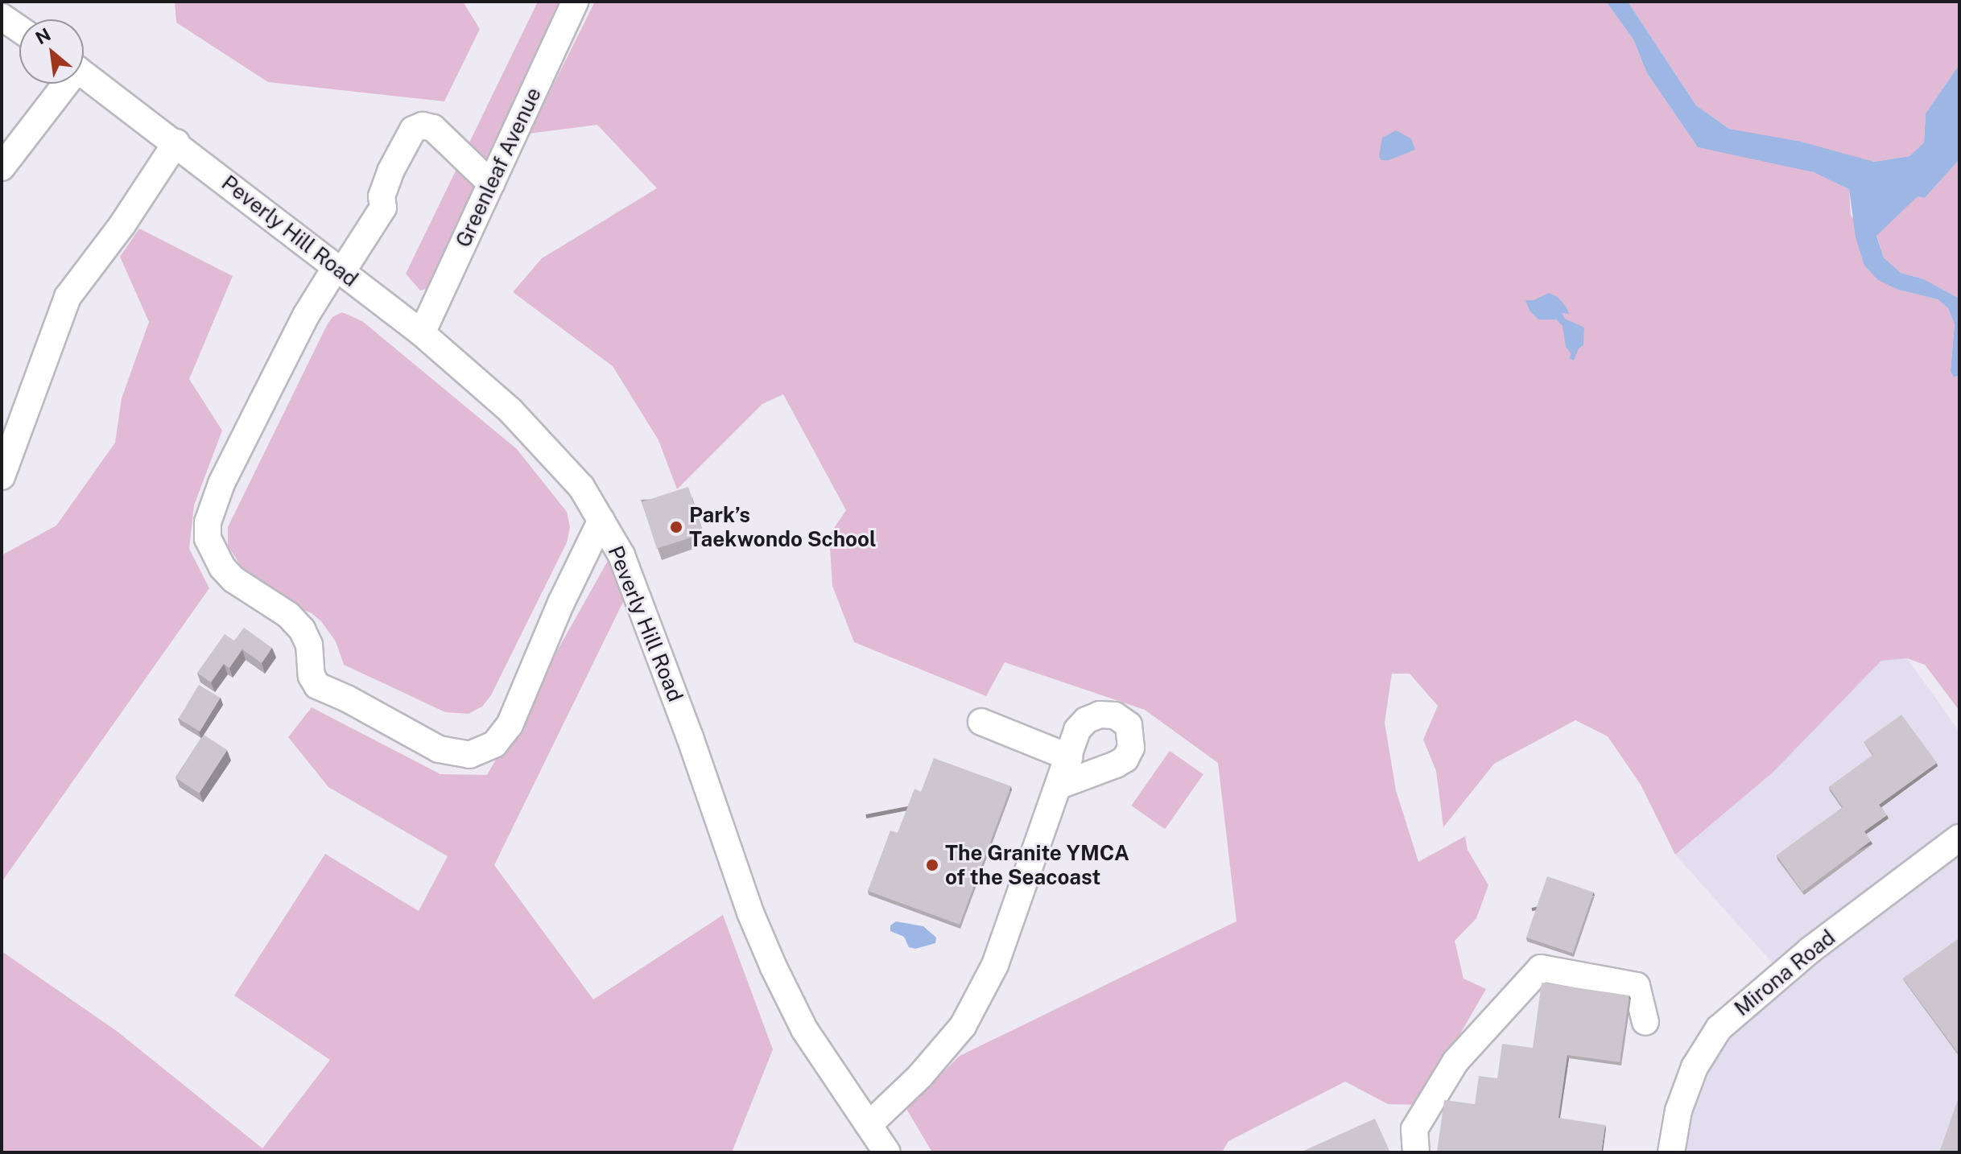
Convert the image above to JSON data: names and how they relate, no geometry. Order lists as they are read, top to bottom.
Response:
{
  "streets": {
    "street": ["Greenleaf Avenue", "Peverly Hill Road", "Mirona Road"]
  },
  "crossings": [
    ["Greenleaf Avenue", "Peverly Hill Road"]
  ],
  "places": ["Park’s Taekwondo School", "The Granite YMCA of the Seacoast"],
  "north": "top left"
}
